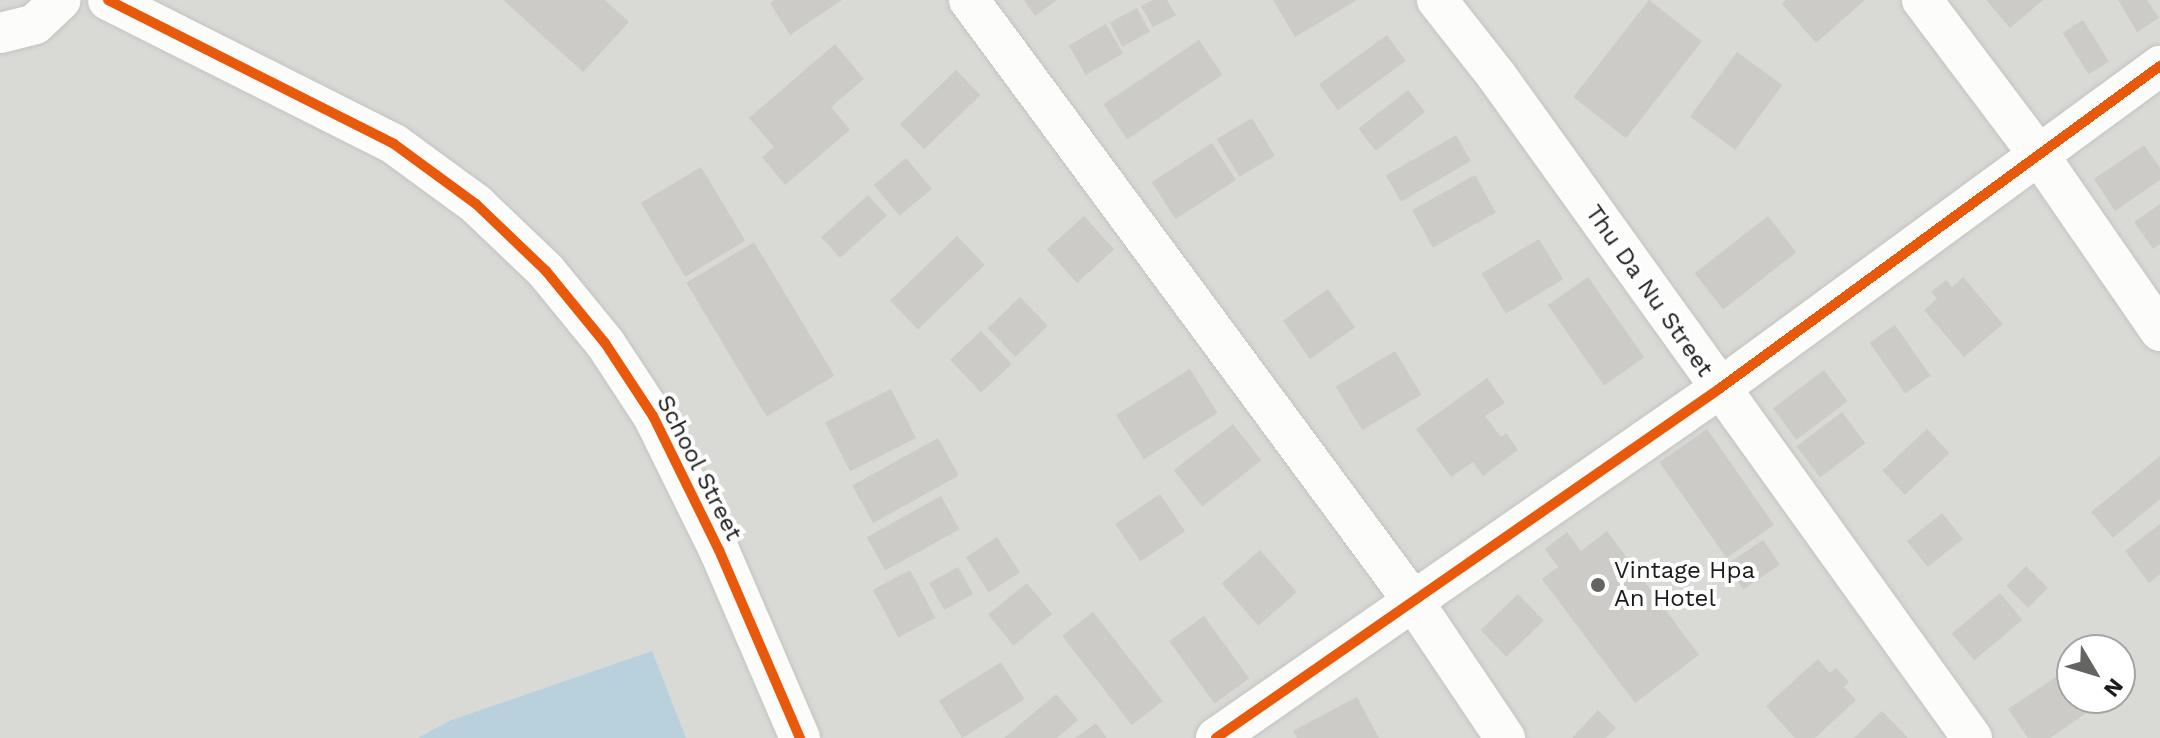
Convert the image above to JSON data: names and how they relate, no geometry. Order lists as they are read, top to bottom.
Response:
{
  "streets": {
    "street": ["Thu Da Nu Street", "School Street"]
  },
  "places": ["Vintage Hpa An Hotel"],
  "north": "bottom right"
}
